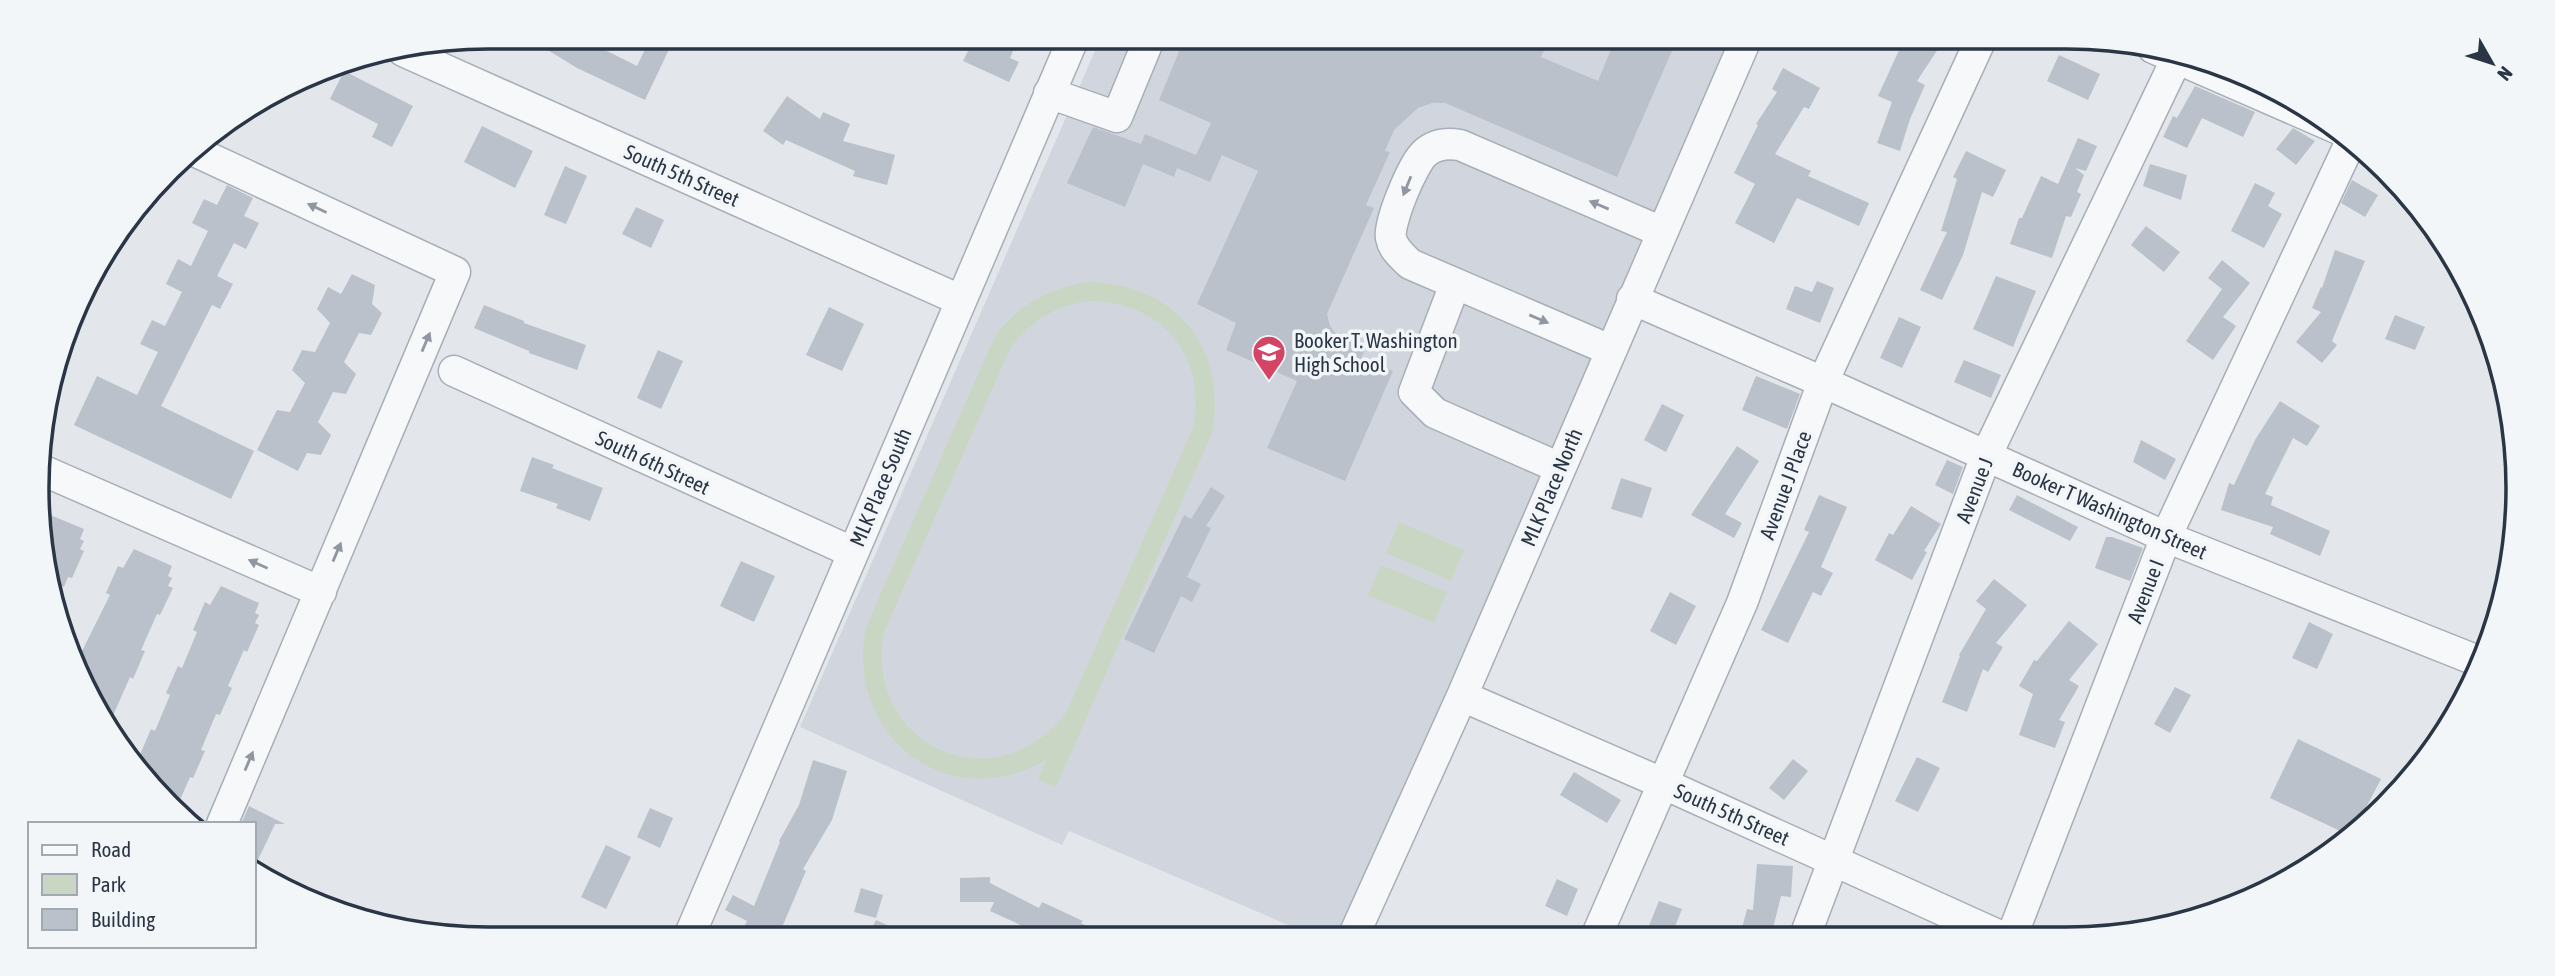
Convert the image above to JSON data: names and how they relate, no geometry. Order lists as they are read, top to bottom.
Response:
{
  "streets": {
    "street": [
      "South 5th Street",
      "South 6th Street",
      "Avenue J Place",
      "MLK Place South",
      "MLK Place North",
      "Avenue J",
      "Booker T Washington Street",
      "Avenue I"
    ]
  },
  "crossings": [
    ["South 5th Street", "Avenue J Place"],
    ["South 5th Street", "MLK Place South"],
    ["South 5th Street", "MLK Place North"],
    ["South 5th Street", "Avenue J"],
    ["South 6th Street", "MLK Place South"],
    ["Avenue J Place", "Booker T Washington Street"],
    ["MLK Place North", "Booker T Washington Street"],
    ["Avenue J", "Booker T Washington Street"],
    ["Booker T Washington Street", "Avenue I"]
  ],
  "places": {
    "school or university": ["Booker T. Washington High School"]
  },
  "legend": ["Road", "Park", "Building"],
  "north": "bottom right"
}
